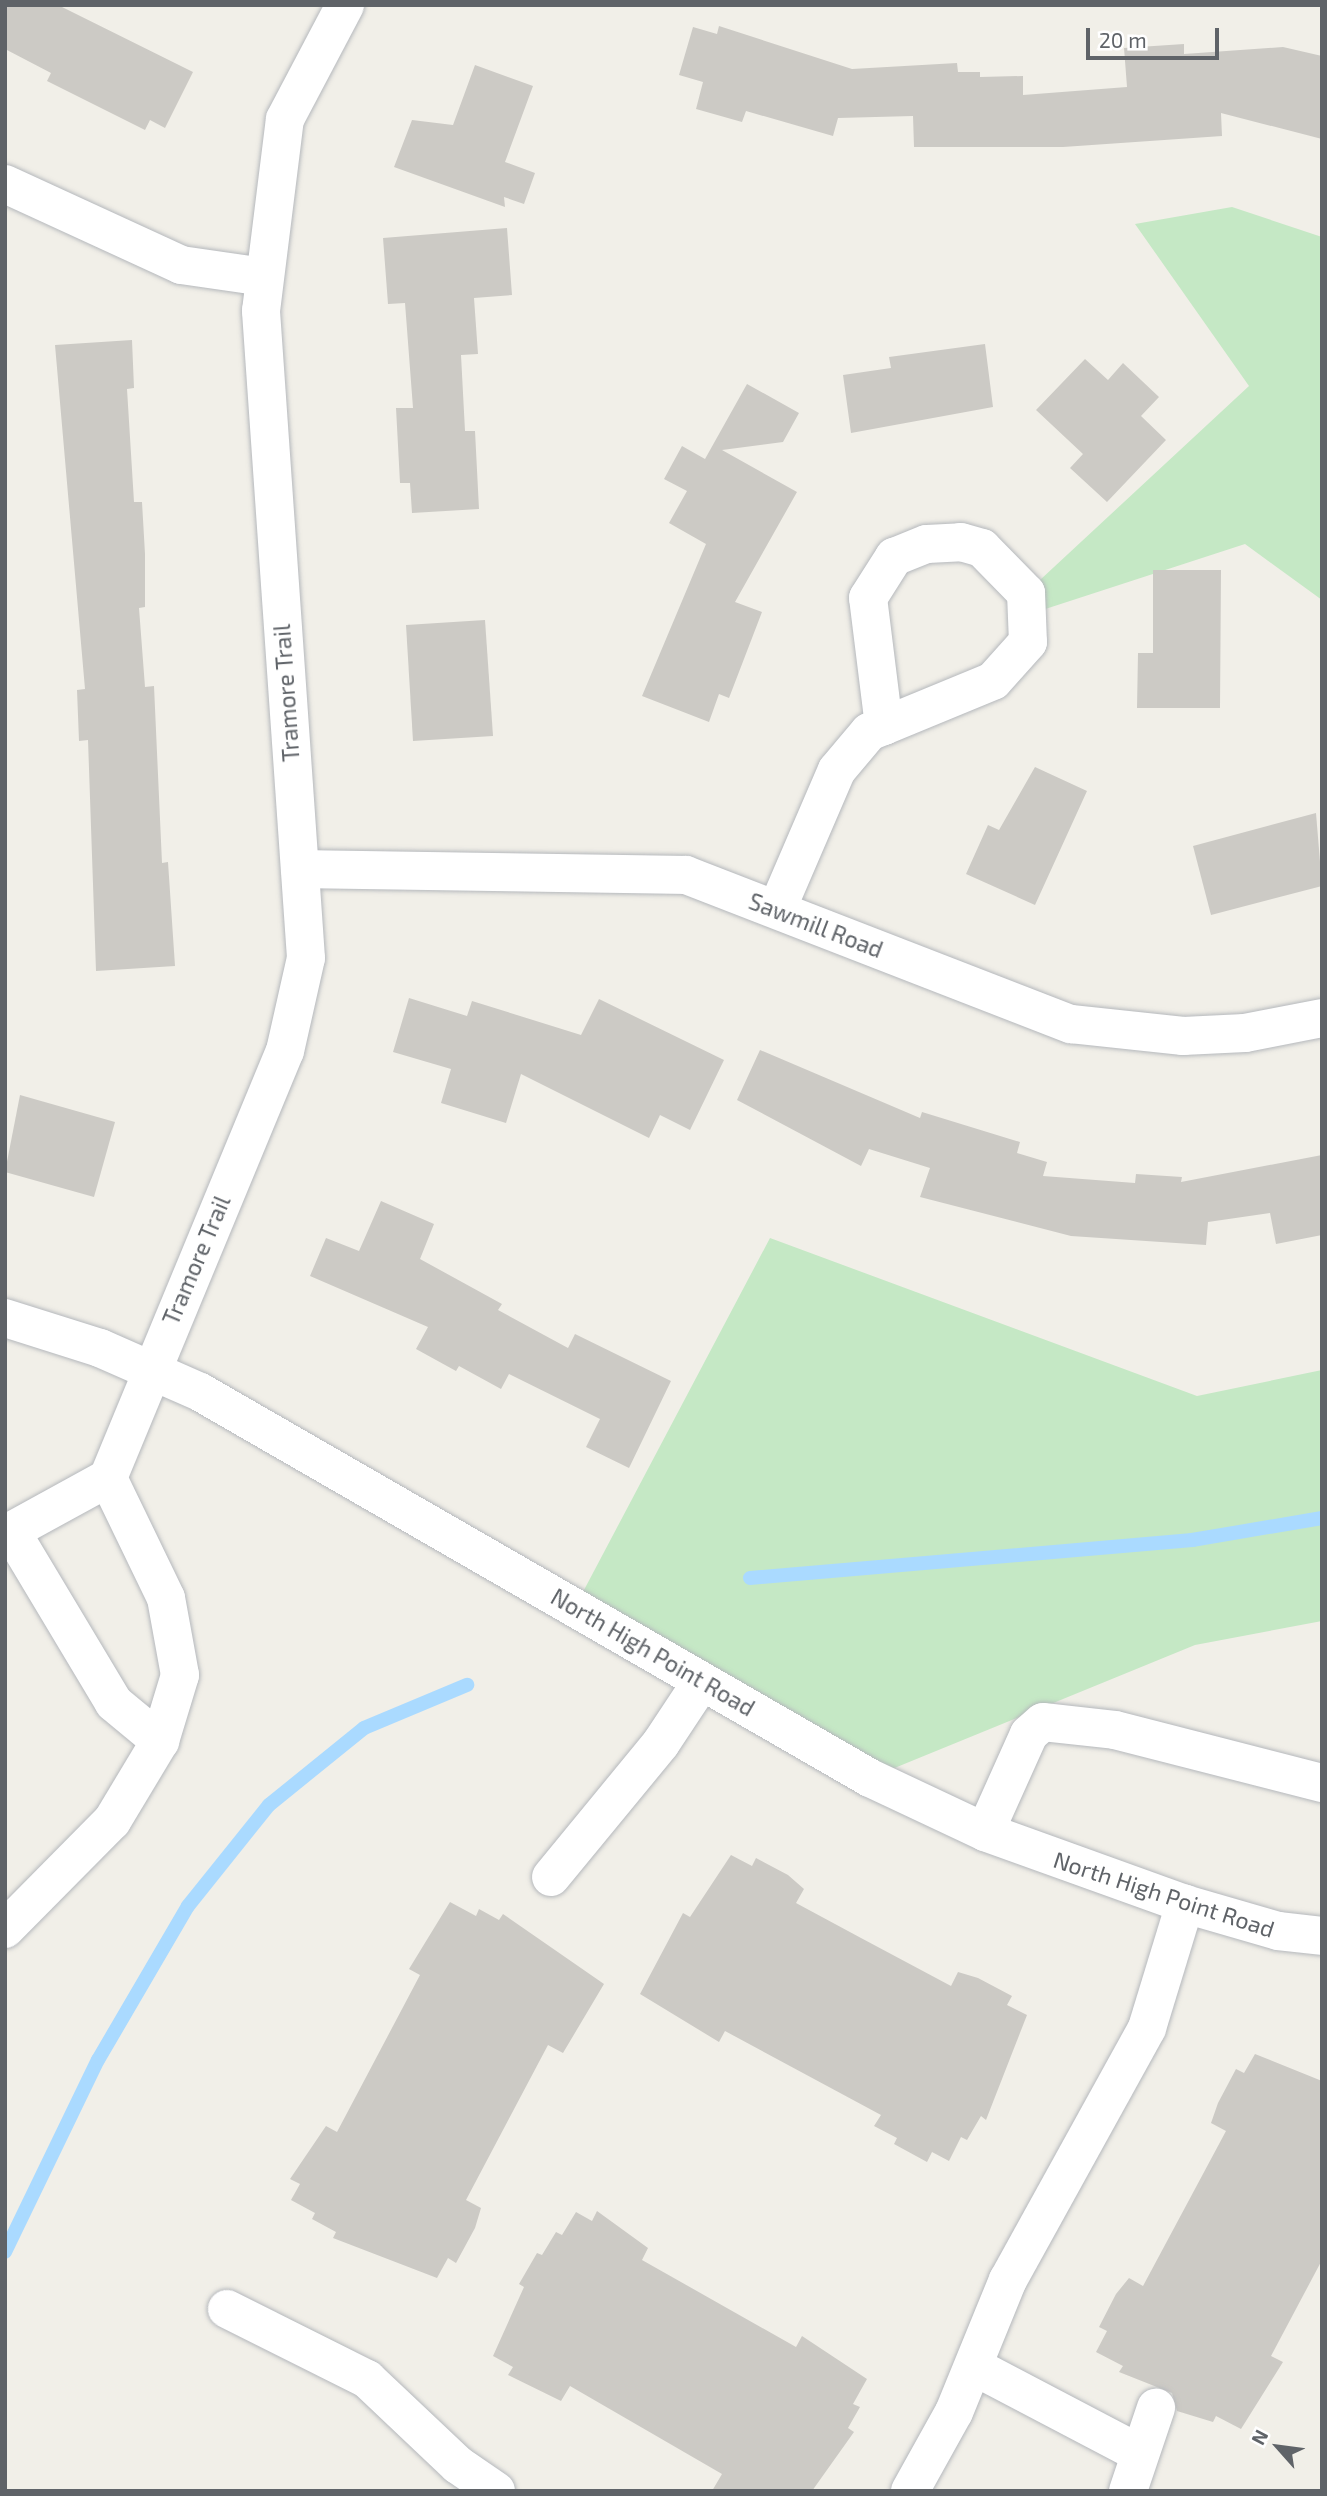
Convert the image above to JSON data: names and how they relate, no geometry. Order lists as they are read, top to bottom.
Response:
{
  "streets": {
    "street": ["Tramore Trail", "Sawmill Road", "North High Point Road"]
  },
  "crossings": [
    ["Tramore Trail", "Sawmill Road"],
    ["Tramore Trail", "North High Point Road"]
  ],
  "scale_bar": "20 m",
  "north": "top left"
}
